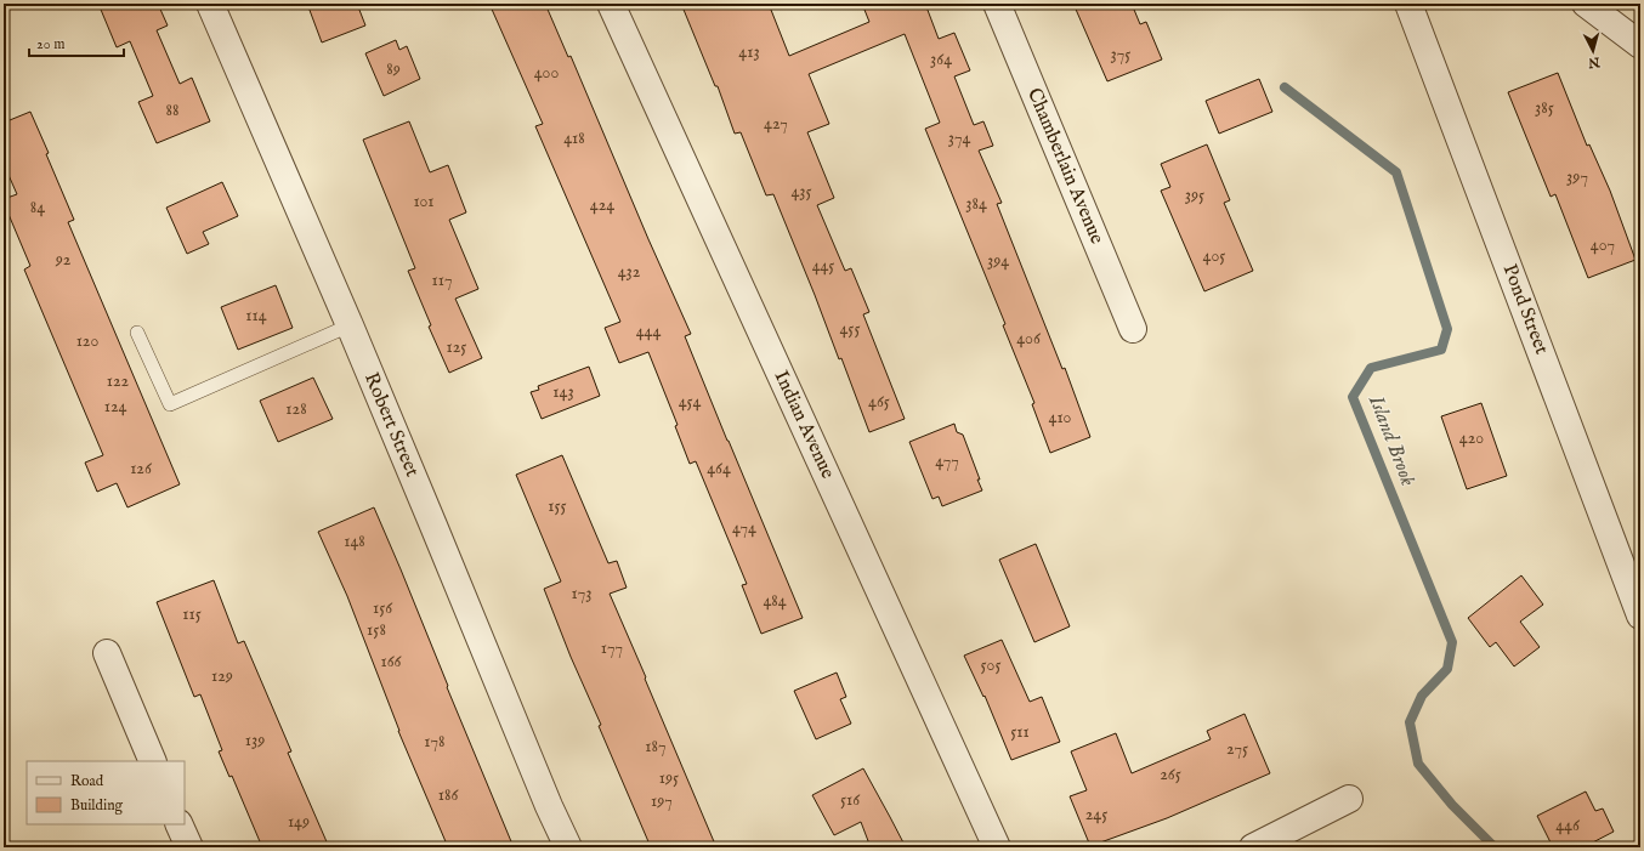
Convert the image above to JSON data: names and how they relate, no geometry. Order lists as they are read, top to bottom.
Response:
{
  "streets": {
    "street": [
      "Chamberlain Avenue",
      "Pond Street",
      "Robert Street",
      "Indian Avenue"
    ]
  },
  "water": ["Island Brook"],
  "house_numbers": [
    "413",
    "375",
    "364",
    "89",
    "400",
    "385",
    "88",
    "427",
    "418",
    "374",
    "397",
    "435",
    "395",
    "101",
    "384",
    "424",
    "84",
    "407",
    "405",
    "92",
    "394",
    "445",
    "432",
    "117",
    "114",
    "455",
    "444",
    "406",
    "120",
    "125",
    "122",
    "143",
    "454",
    "465",
    "124",
    "128",
    "410",
    "420",
    "477",
    "126",
    "464",
    "155",
    "474",
    "148",
    "173",
    "484",
    "156",
    "115",
    "158",
    "177",
    "166",
    "505",
    "129",
    "511",
    "139",
    "178",
    "187",
    "275",
    "265",
    "195",
    "186",
    "516",
    "197",
    "245",
    "149",
    "446"
  ],
  "legend": ["Road", "Building"],
  "scale_bar": "20 m",
  "north": "bottom"
}
